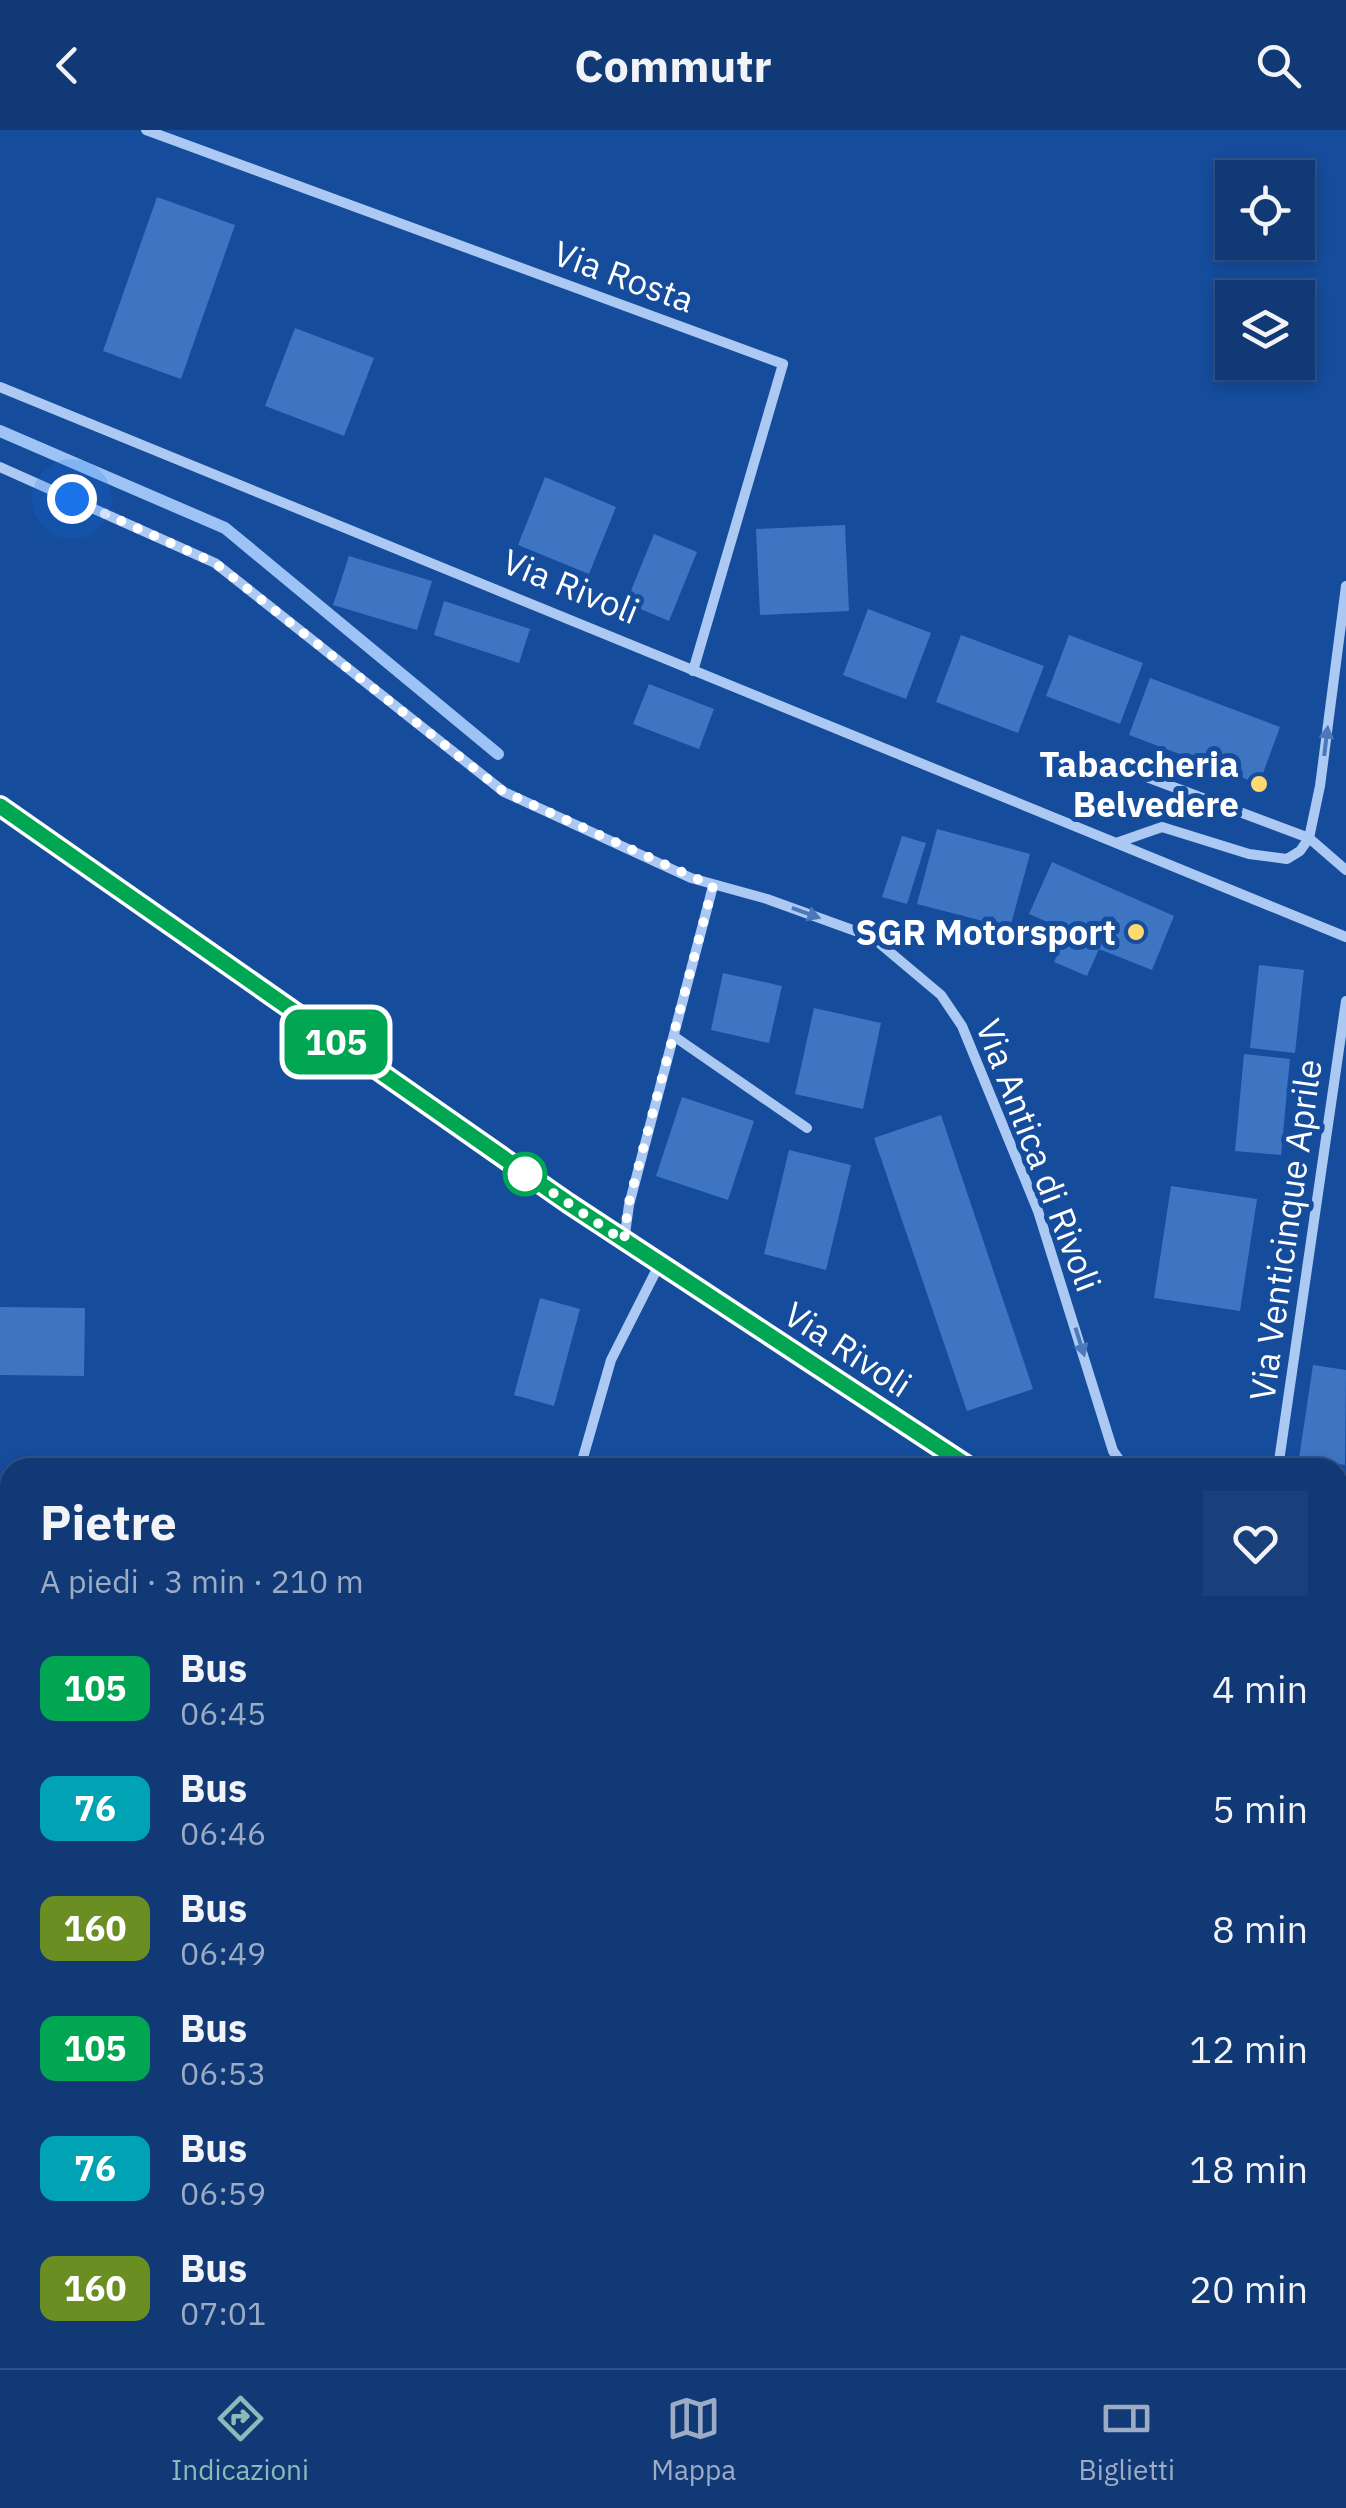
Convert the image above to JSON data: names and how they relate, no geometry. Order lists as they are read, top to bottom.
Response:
{
  "streets": {
    "street": [
      "Via Rosta",
      "Via Rivoli",
      "Via Antica di Rivoli",
      "Via Venticinque Aprile"
    ]
  },
  "crossings": [
    ["Via Rosta", "Via Rivoli"]
  ],
  "one_way": ["Via Antica di Rivoli"],
  "places": ["Tabaccheria Belvedere", "SGR Motorsport"],
  "lines": ["bus line 105"],
  "page": {
    "header": "Commutr",
    "on_map": "105",
    "heading": ["Pietre", "A piedi · 3 min · 210 m"],
    "list": [
      {
        "mark": "105",
        "name": "Bus",
        "note": "06:45",
        "value": "4 min"
      },
      {
        "mark": "76",
        "name": "Bus",
        "note": "06:46",
        "value": "5 min"
      },
      {
        "mark": "160",
        "name": "Bus",
        "note": "06:49",
        "value": "8 min"
      },
      {
        "mark": "105",
        "name": "Bus",
        "note": "06:53",
        "value": "12 min"
      },
      {
        "mark": "76",
        "name": "Bus",
        "note": "06:59",
        "value": "18 min"
      },
      {
        "mark": "160",
        "name": "Bus",
        "note": "07:01",
        "value": "20 min"
      }
    ],
    "tabs": ["Indicazioni", "Mappa", "Biglietti"]
  }
}
